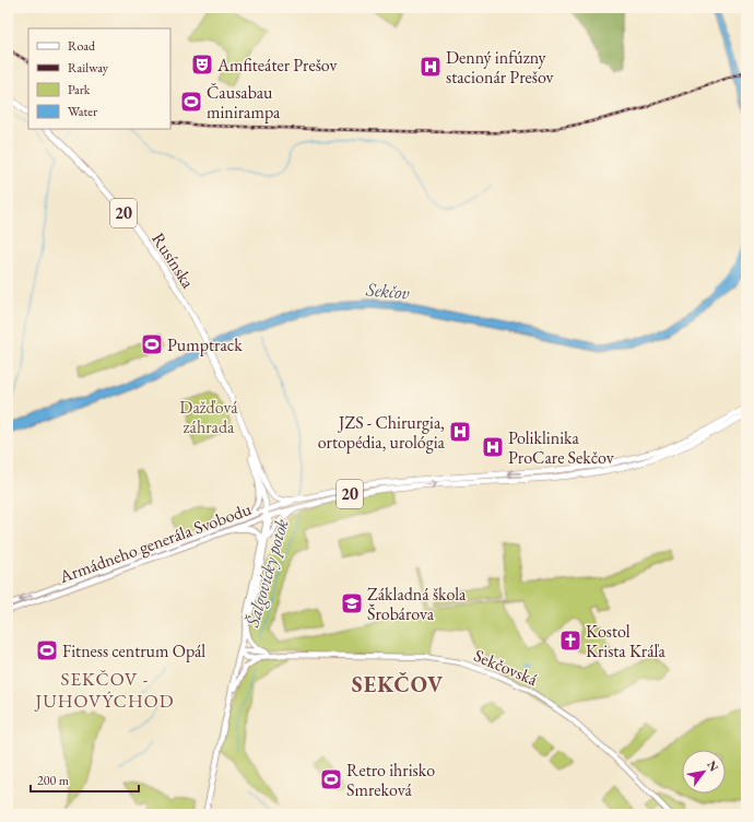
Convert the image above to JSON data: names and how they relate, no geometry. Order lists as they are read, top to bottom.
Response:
{
  "streets": {
    "main road": ["20", "Rusínska", "Armádneho generála Svobodu"],
    "street": ["Sekčovská"]
  },
  "crossings": [
    ["Rusínska", "Armádneho generála Svobodu"]
  ],
  "districts": ["SEKČOV - JUHOVÝCHOD", "SEKČOV"],
  "water": ["Sekčov", "Šalgovícky potok"],
  "parks": ["Dažďová záhrada"],
  "places": {
    "theatre": ["Amfiteáter Prešov"],
    "hospital": ["Denný infúzny stacionár Prešov", "JZS - Chirurgia, ortopédia, urológia", "Poliklinika ProCare Sekčov"],
    "sports": [
      "Čausabau minirampa",
      "Pumptrack",
      "Fitness centrum Opál",
      "Retro ihrisko Smreková"
    ],
    "school or university": ["Základná škola Šrobárova"],
    "church": ["Kostol Krista Kráľa"]
  },
  "legend": [
    "Road",
    "Railway",
    "Park",
    "Water"
  ],
  "scale_bar": "200 m",
  "north": "top right"
}
